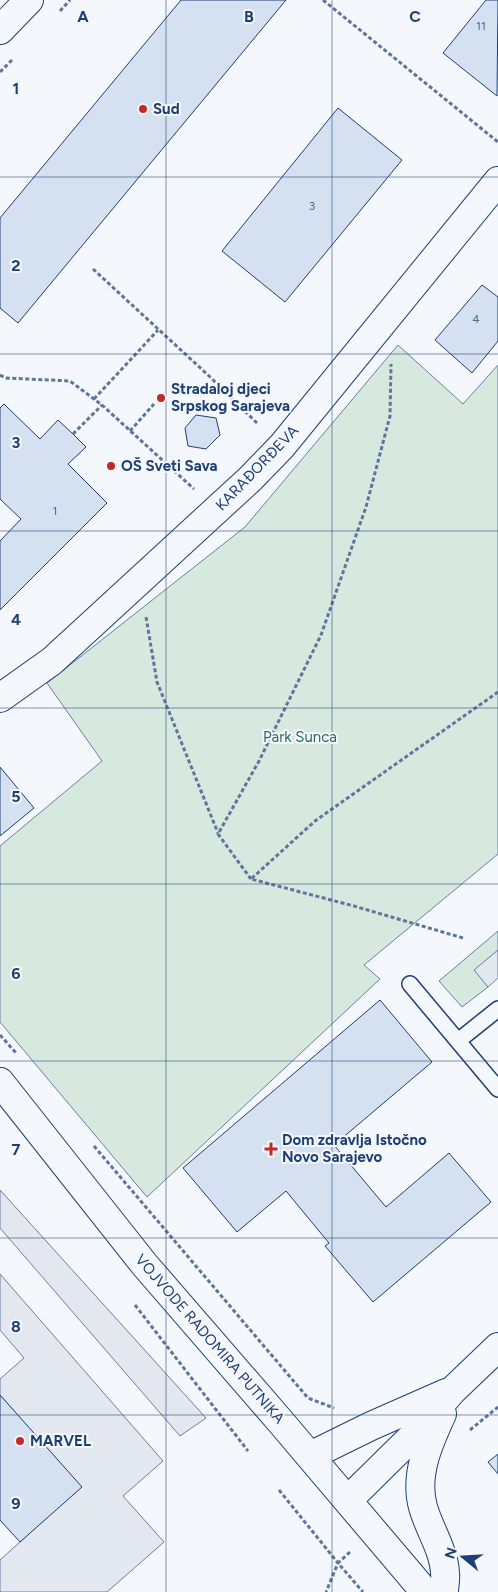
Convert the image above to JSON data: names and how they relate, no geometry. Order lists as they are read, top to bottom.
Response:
{
  "streets": {
    "main road": ["KARAĐORĐEVA", "VOJVODE RADOMIRA PUTNIKA"]
  },
  "parks": ["Park Sunca"],
  "places": {
    "other": [
      "Sud",
      "Stradaloj djeci Srpskog Sarajeva",
      "OŠ Sveti Sava",
      "MARVEL"
    ],
    "health": ["Dom zdravlja Istočno Novo Sarajevo"]
  },
  "house_numbers": [
    "11",
    "3",
    "4",
    "1"
  ],
  "north": "left",
  "grid": {
    "columns": ["A", "B", "C"],
    "rows": [
      "1",
      "2",
      "3",
      "4",
      "5",
      "6",
      "7",
      "8",
      "9"
    ]
  }
}
